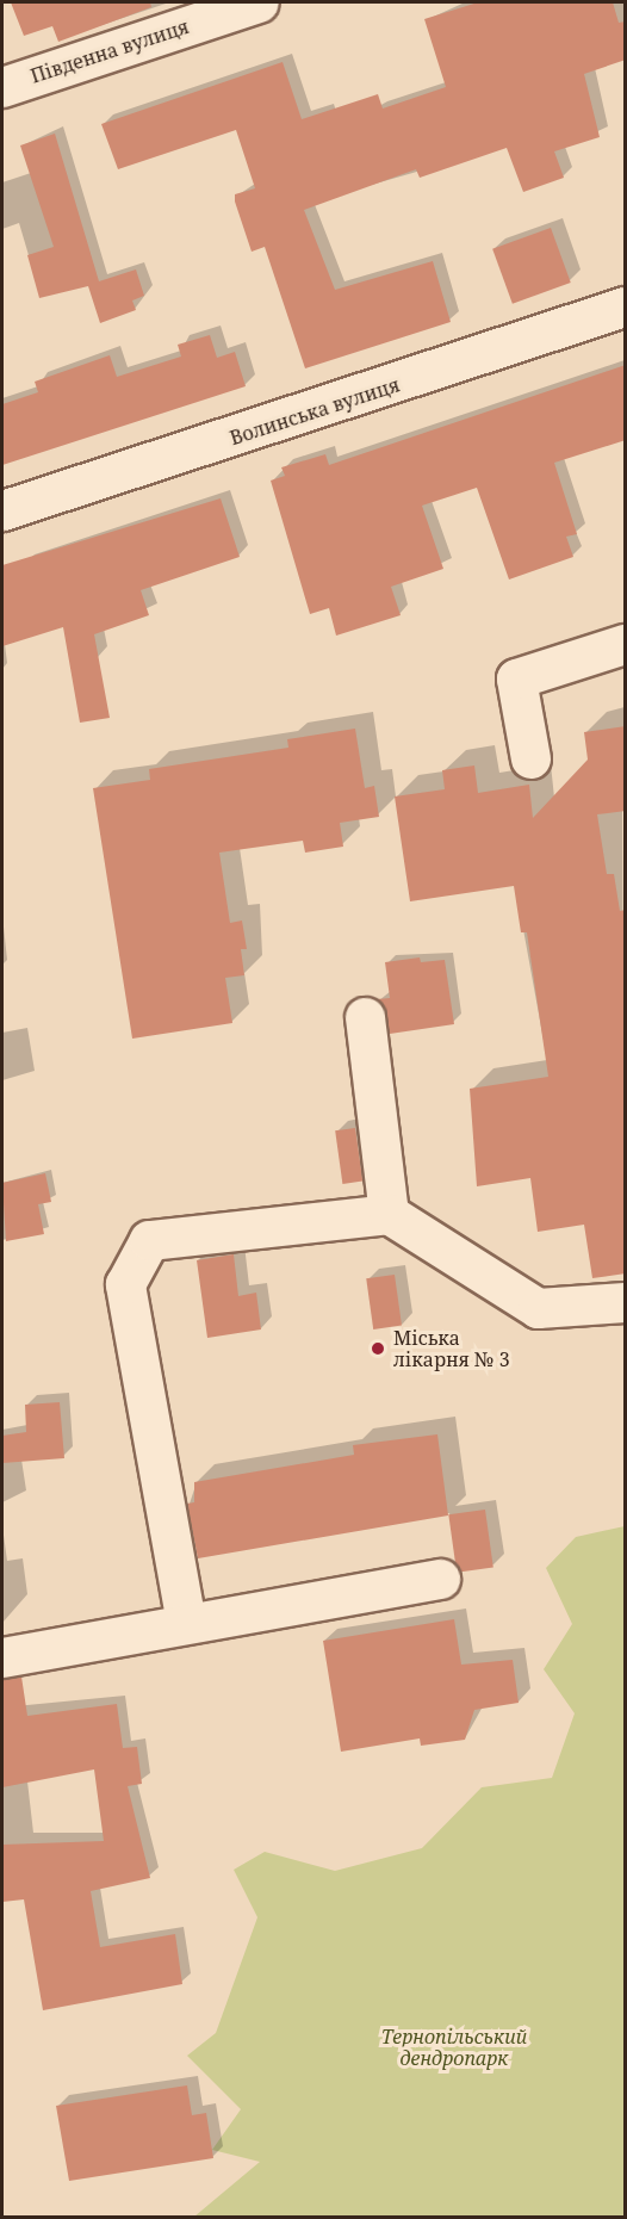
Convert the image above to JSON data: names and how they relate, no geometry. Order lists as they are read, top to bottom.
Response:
{
  "streets": {
    "street": ["Південна вулиця", "Волинська вулиця"]
  },
  "parks": ["Тернопільський дендропарк"],
  "places": ["Міська лікарня № 3"]
}
